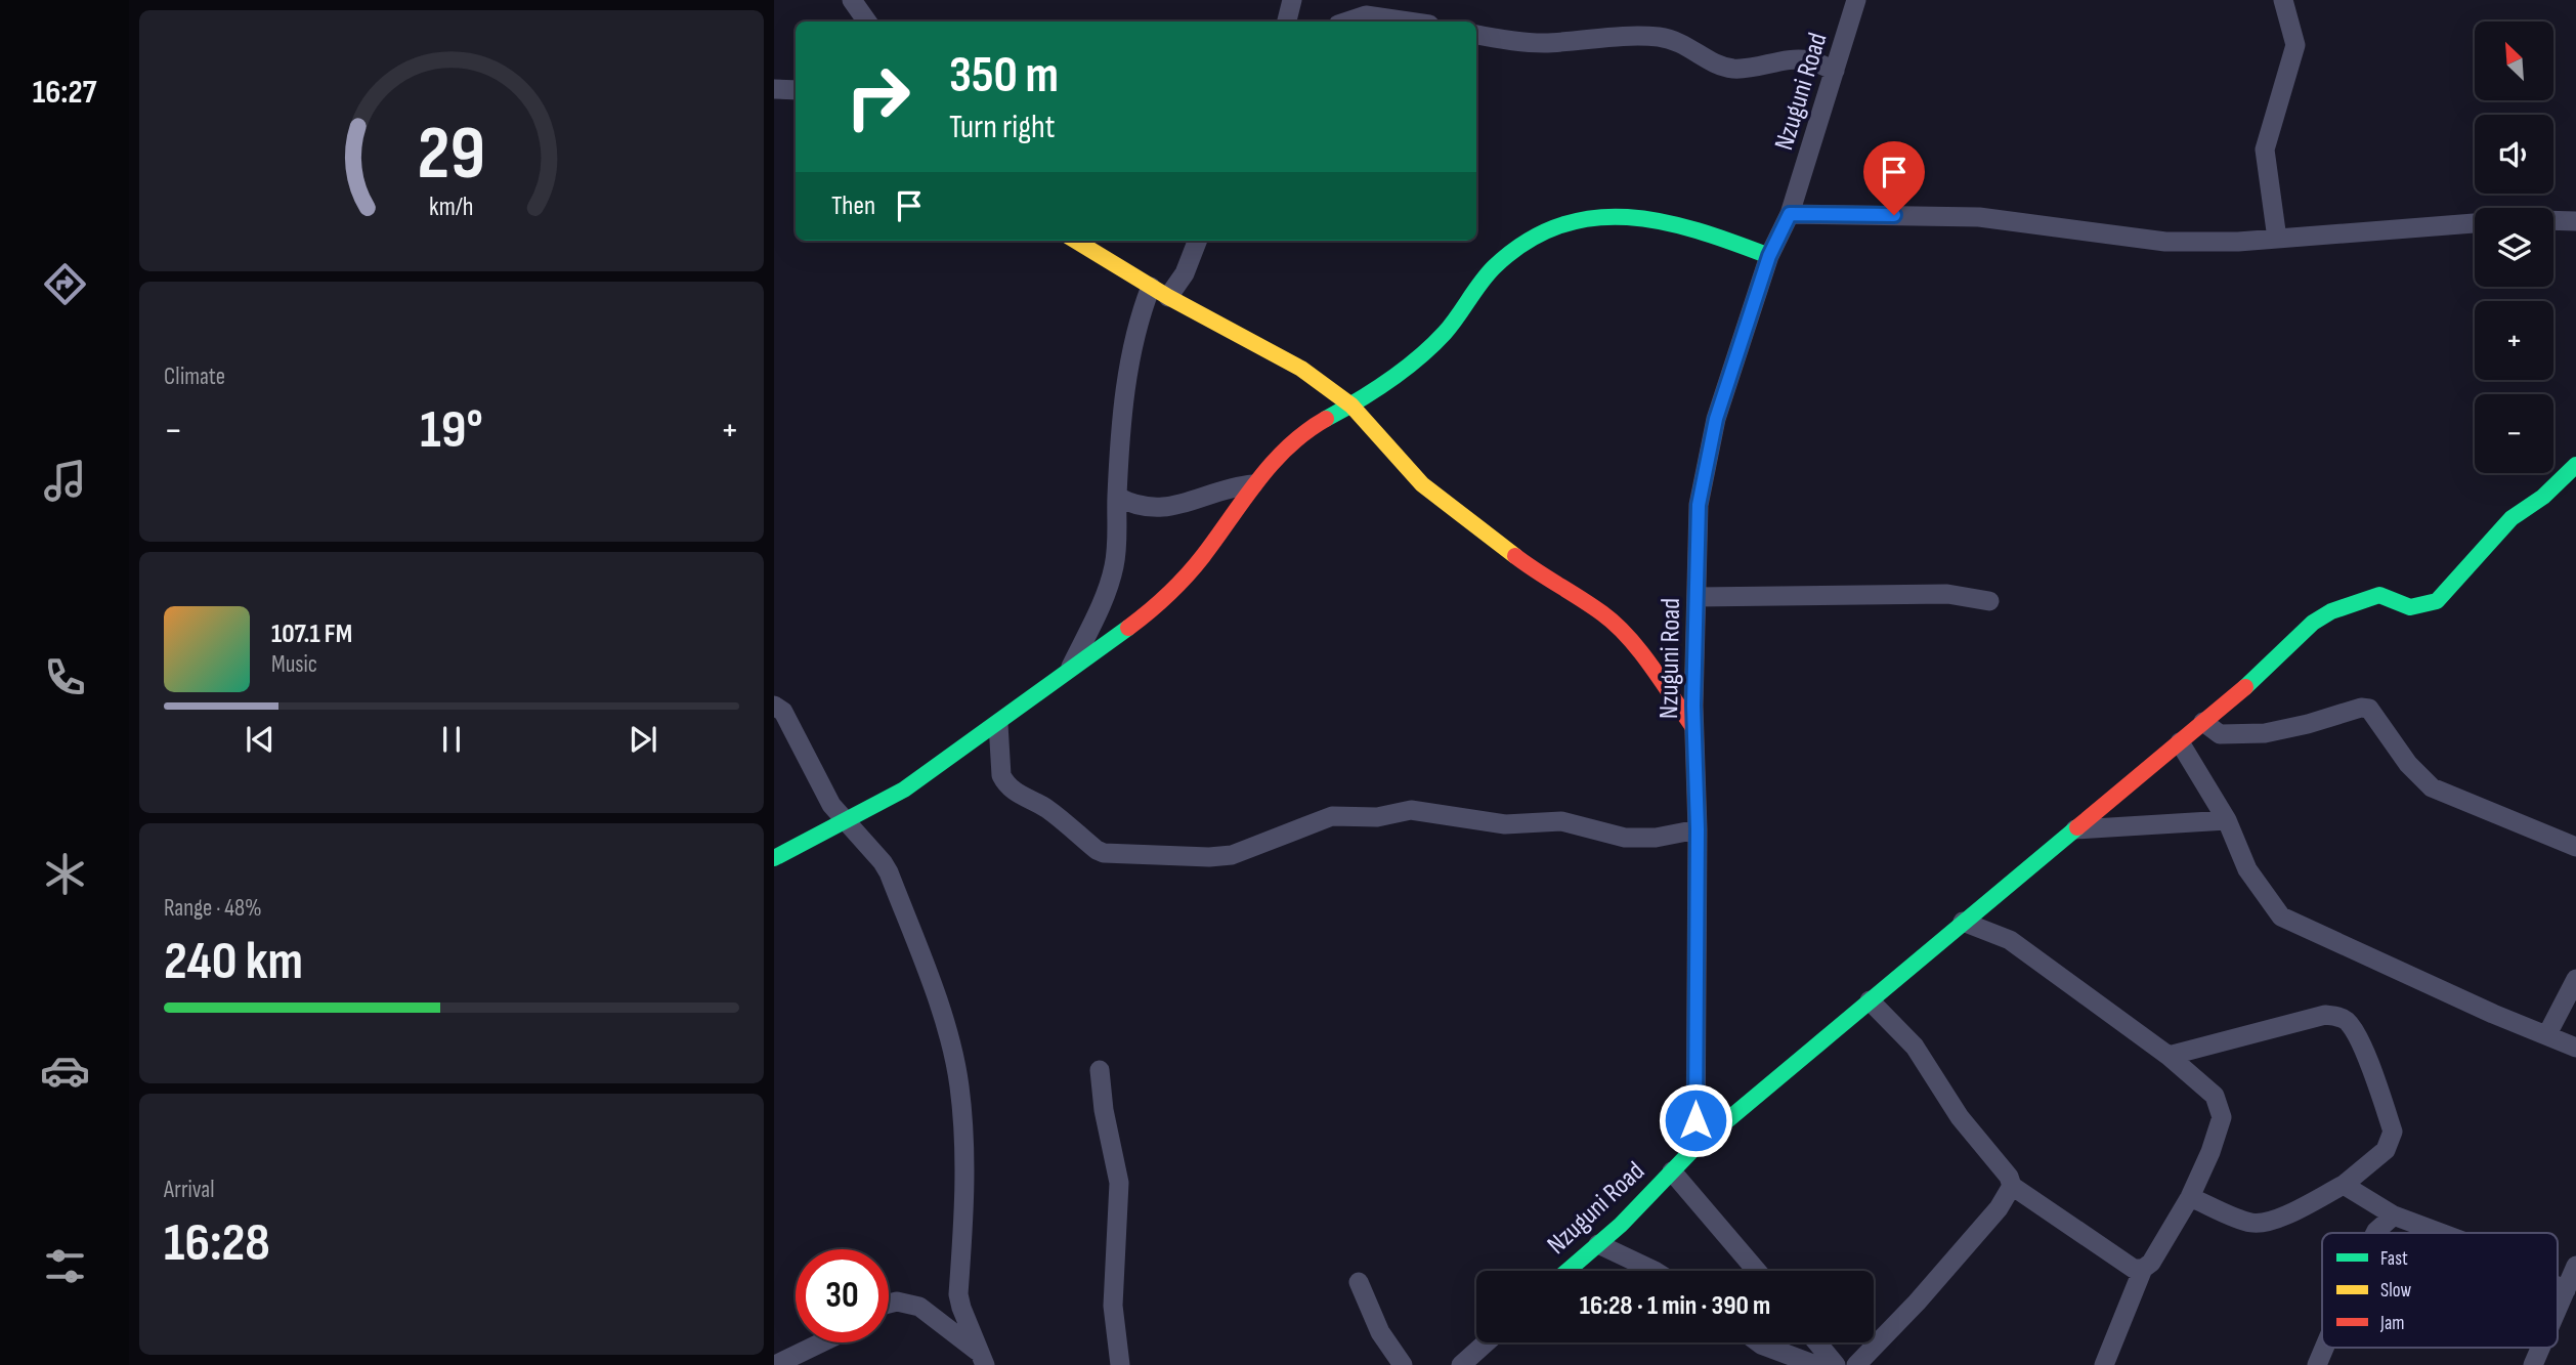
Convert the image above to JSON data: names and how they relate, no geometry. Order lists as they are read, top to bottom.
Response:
{
  "streets": {
    "street": ["Nzuguni Road"]
  },
  "legend": ["Fast", "Slow", "Jam"],
  "north": "top left",
  "page": {
    "tabs": "16:27",
    "map_buttons": ["+", "−"],
    "turn": ["350 m", "Turn right"],
    "then": "Then",
    "tile": [
      "Climate",
      ["Range · 48%", "240 km"],
      ["Arrival", "16:28"]
    ],
    "heat": ["−", "19°", "+"],
    "song": ["107.1 FM", "Music"],
    "limit": "30",
    "trip": "16:28 · 1 min · 390 m",
    "gauge": ["29", "km/h"]
  }
}
